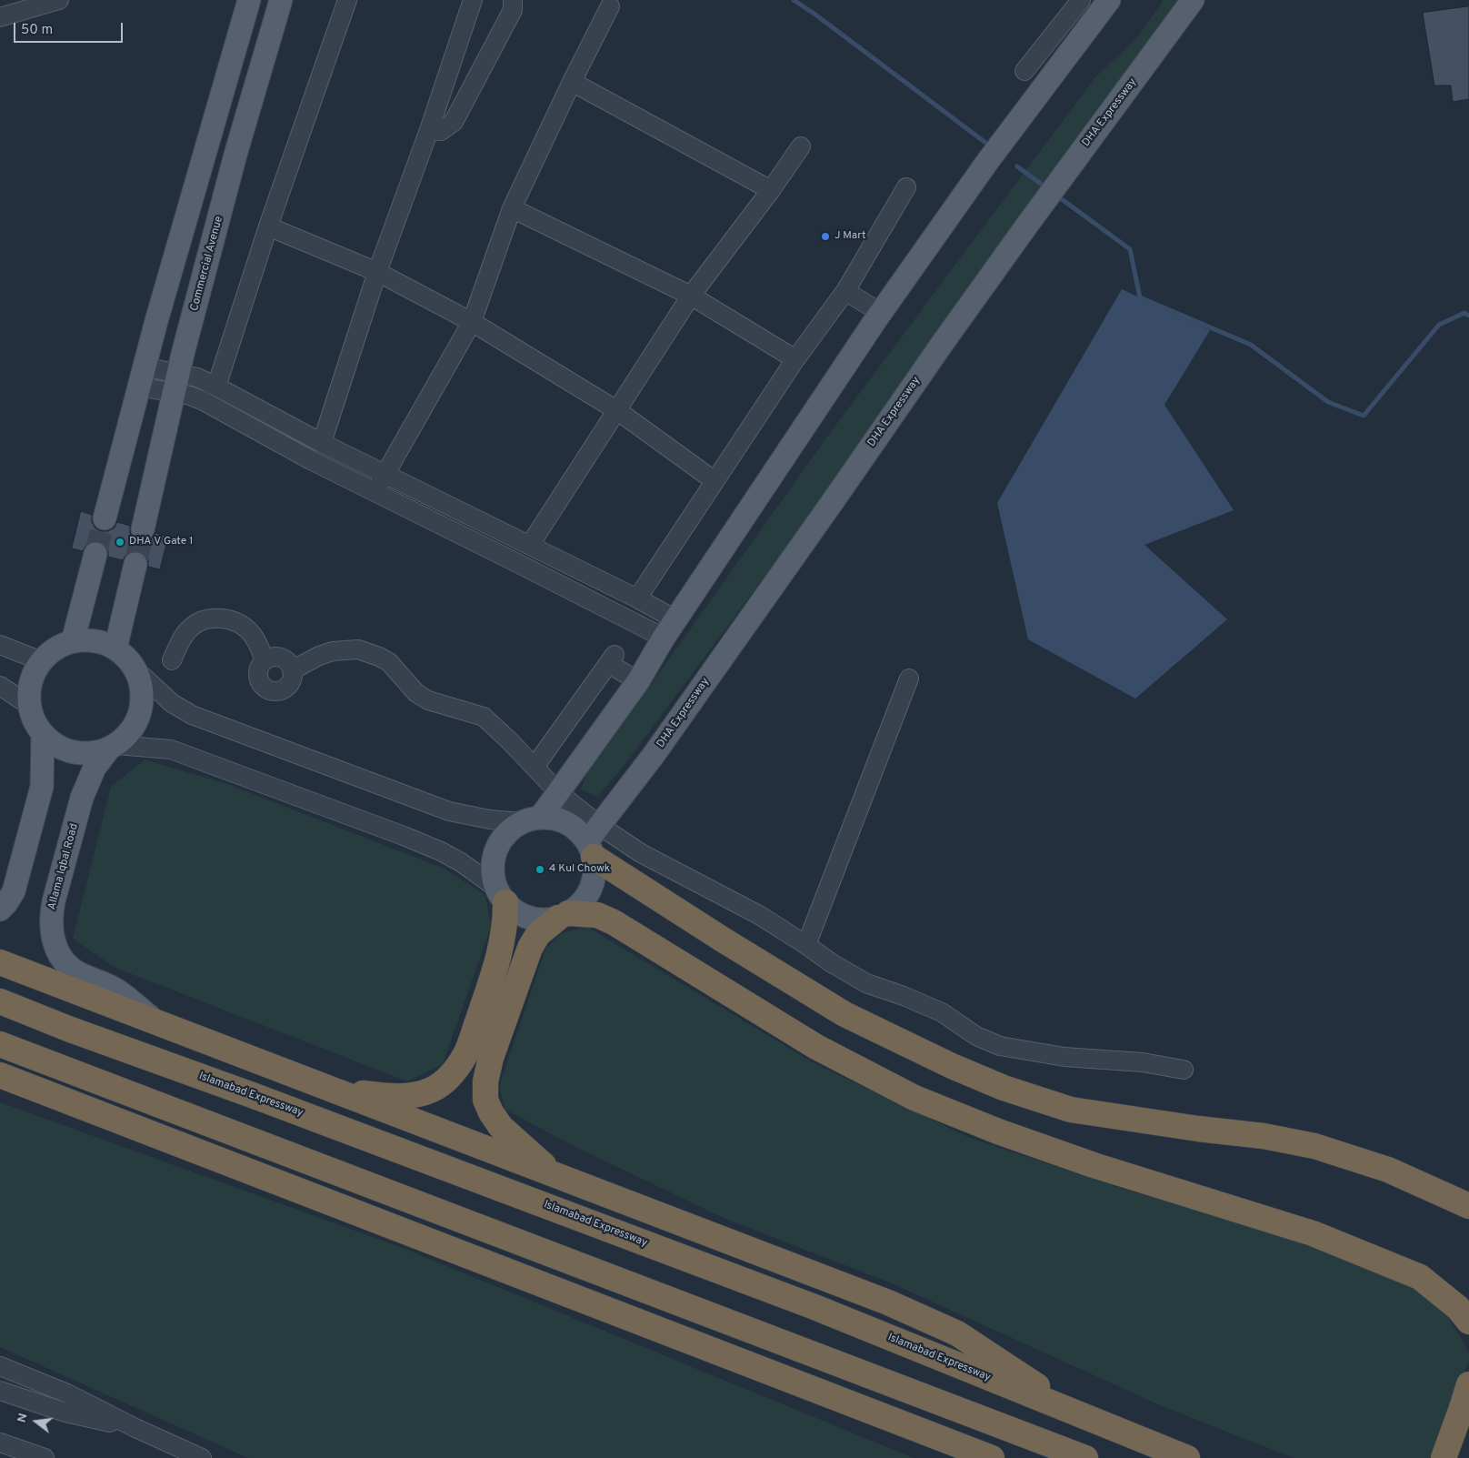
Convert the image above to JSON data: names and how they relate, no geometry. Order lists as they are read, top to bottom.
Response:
{
  "streets": {
    "highway": ["Islamabad Expressway"],
    "main road": ["DHA Expressway", "Commercial Avenue", "Allama Iqbal Road"]
  },
  "places": ["J Mart", "DHA V Gate 1", "4 Kul Chowk"],
  "scale_bar": "50 m",
  "north": "left"
}
